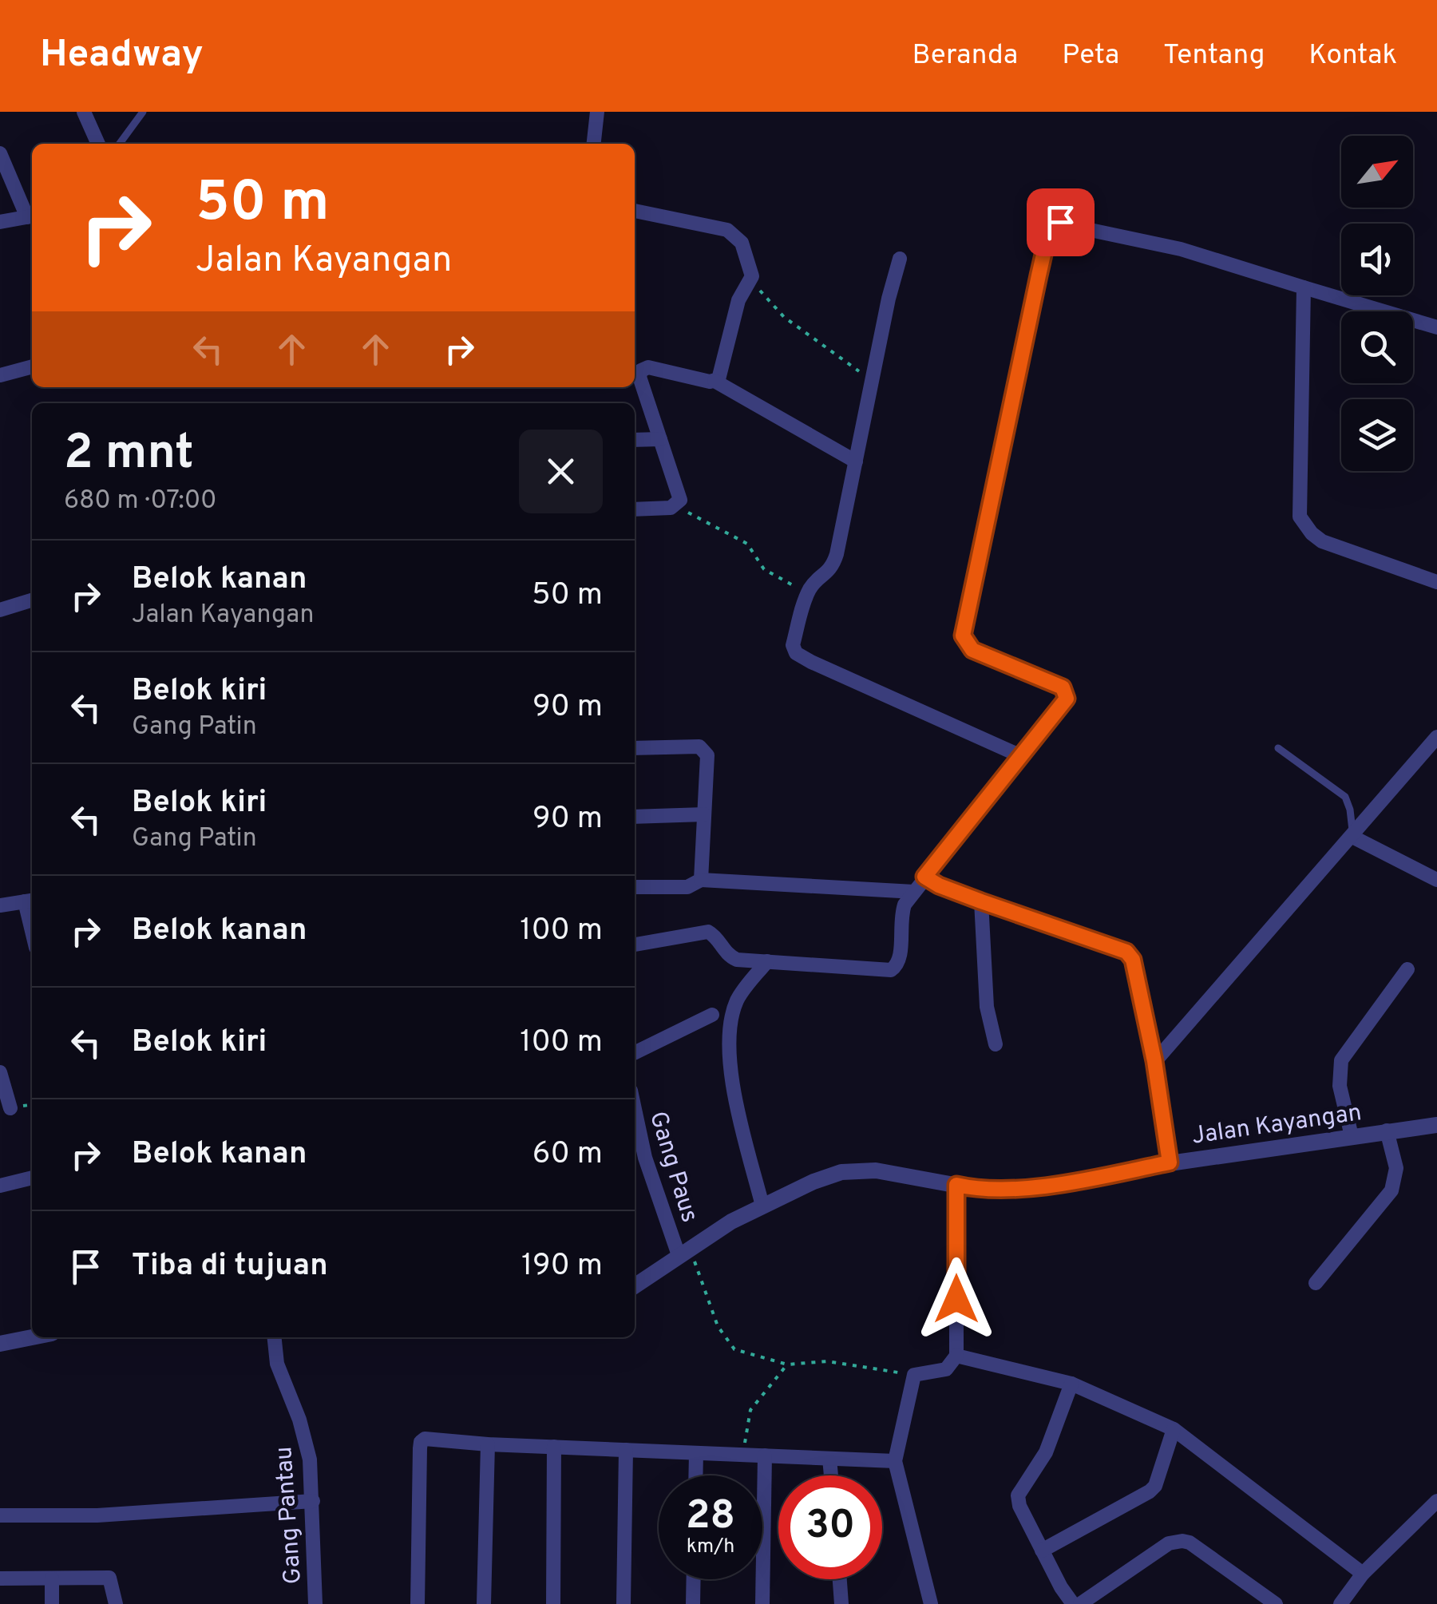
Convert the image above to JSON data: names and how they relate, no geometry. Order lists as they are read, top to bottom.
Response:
{
  "streets": {
    "street": ["Jalan Kayangan", "Gang Paus", "Gang Pantau"]
  },
  "crossings": [
    ["Jalan Kayangan", "Gang Paus"]
  ],
  "north": "top right",
  "page": {
    "header": "Headway",
    "nav": [
      "Beranda",
      "Peta",
      "Tentang",
      "Kontak"
    ],
    "turn": ["50 m", "Jalan Kayangan"],
    "heading": ["2 mnt", "680 m · 07:00"],
    "list": [
      {
        "name": "Belok kanan",
        "note": "Jalan Kayangan",
        "value": "50 m"
      },
      {
        "name": "Belok kiri",
        "note": "Gang Patin",
        "value": "90 m"
      },
      {
        "name": "Belok kiri",
        "note": "Gang Patin",
        "value": "90 m"
      },
      {
        "name": "Belok kanan",
        "value": "100 m"
      },
      {
        "name": "Belok kiri",
        "value": "100 m"
      },
      {
        "name": "Belok kanan",
        "value": "60 m"
      },
      {
        "name": "Tiba di tujuan",
        "value": "190 m"
      }
    ],
    "speed": "28 km/h",
    "limit": "30"
  }
}
